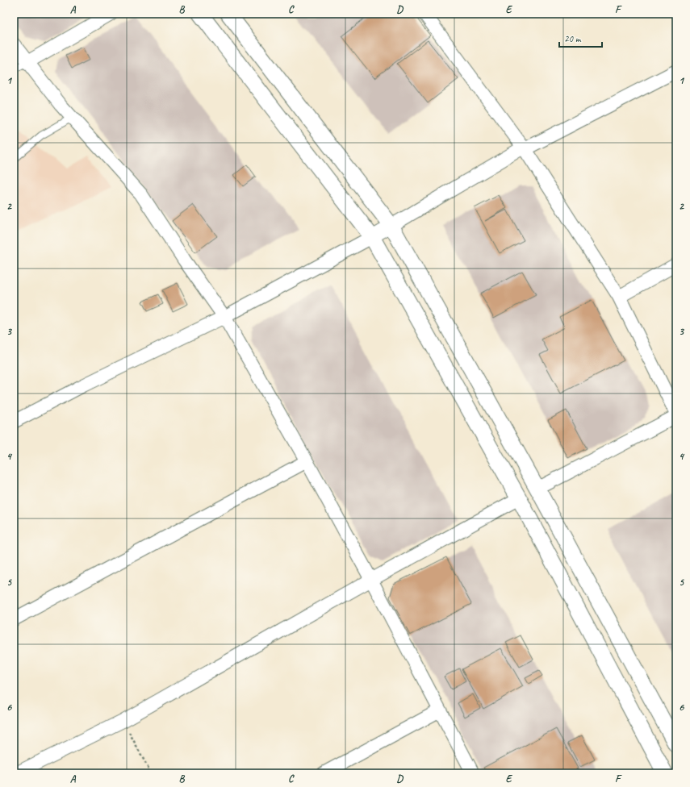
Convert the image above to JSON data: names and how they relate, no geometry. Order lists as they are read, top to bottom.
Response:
{
  "scale_bar": "20 m",
  "grid": {
    "columns": [
      "A",
      "B",
      "C",
      "D",
      "E",
      "F"
    ],
    "rows": [
      "1",
      "2",
      "3",
      "4",
      "5",
      "6"
    ]
  }
}
